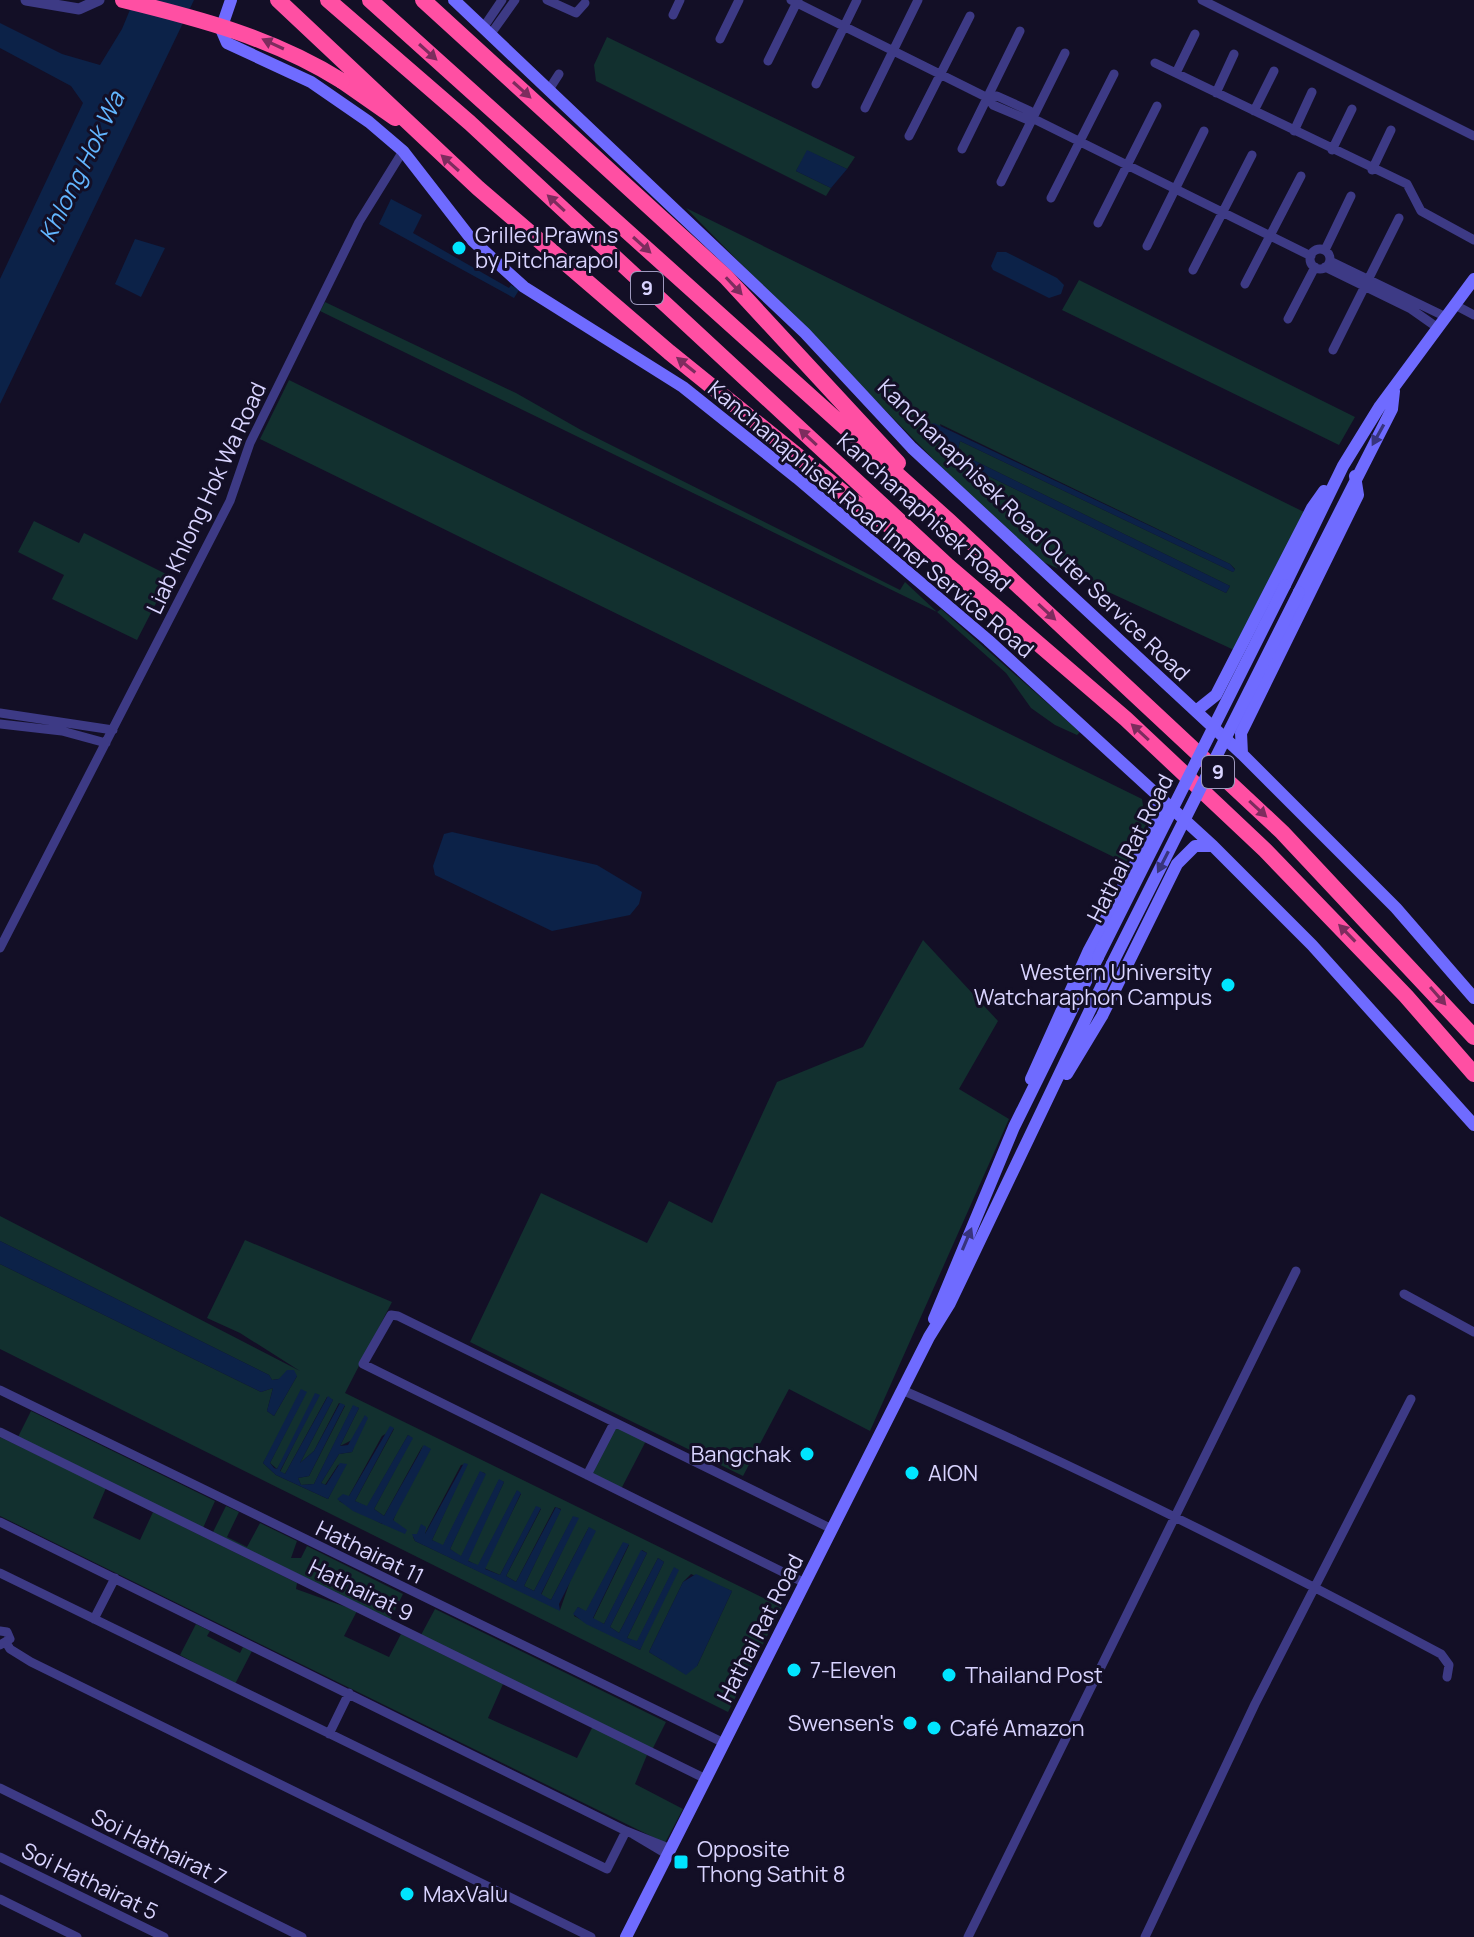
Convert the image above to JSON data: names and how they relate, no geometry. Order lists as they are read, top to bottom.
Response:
{
  "streets": {
    "highway": ["9", "Kanchanaphisek Road"],
    "main road": ["Kanchanaphisek Road Inner Service Road", "Kanchanaphisek Road Outer Service Road", "Hathai Rat Road"],
    "street": [
      "Liab Khlong Hok Wa Road",
      "Hathairat 11",
      "Hathairat 9",
      "Soi Hathairat 7",
      "Soi Hathairat 5"
    ]
  },
  "crossings": [
    ["Liab Khlong Hok Wa Road", "Kanchanaphisek Road Inner Service Road"],
    ["Hathai Rat Road", "Hathairat 11"],
    ["Hathai Rat Road", "Hathairat 9"]
  ],
  "water": ["Khlong Hok Wa"],
  "places": {
    "other": [
      "Grilled Prawns by Pitcharapol",
      "Western University Watcharaphon Campus",
      "Bangchak",
      "AION",
      "7-Eleven",
      "Thailand Post",
      "Swensen's",
      "Café Amazon",
      "MaxValu"
    ],
    "transit": ["Opposite Thong Sathit 8"]
  }
}
